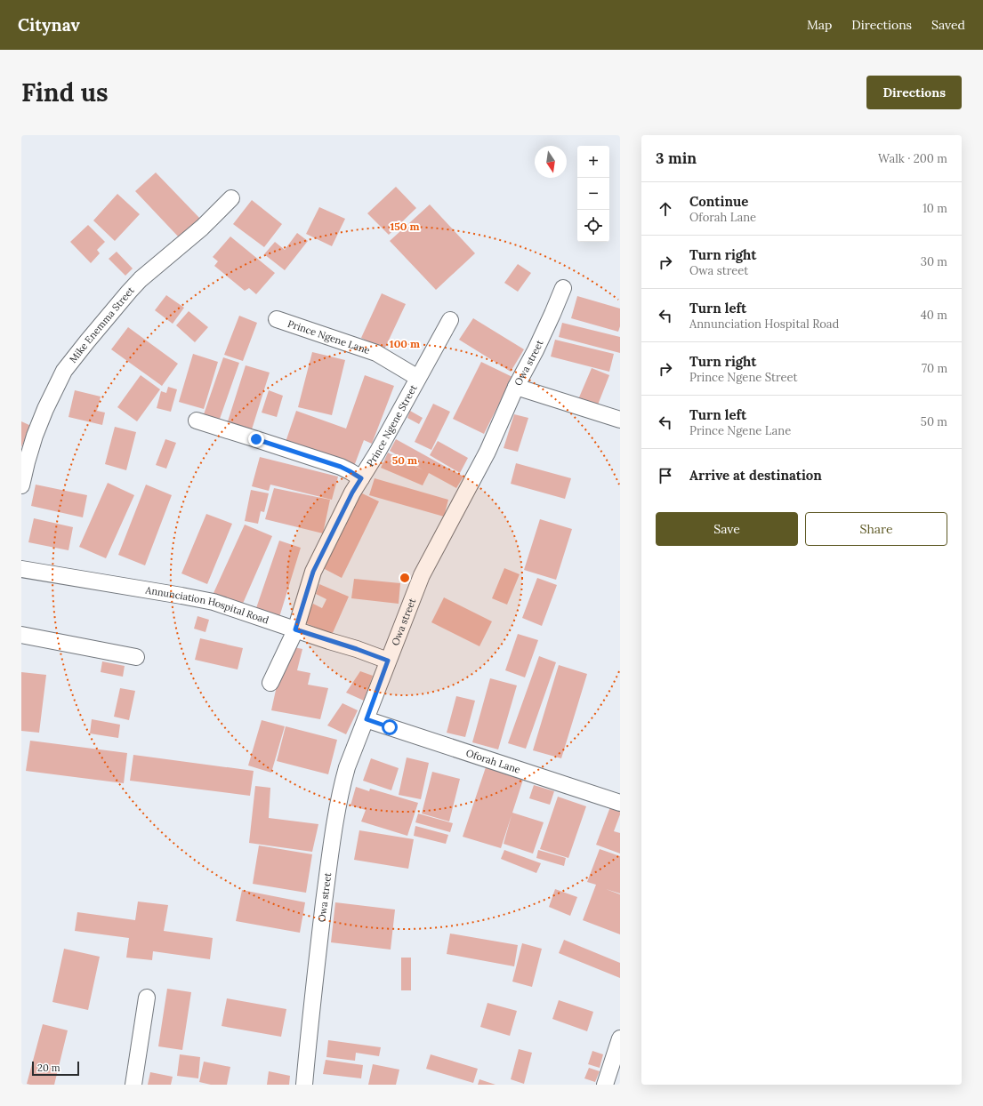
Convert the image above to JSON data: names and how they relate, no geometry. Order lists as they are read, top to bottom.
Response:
{
  "streets": {
    "street": [
      "Mike Enemma Street",
      "Prince Ngene Lane",
      "Owa street",
      "Prince Ngene Street",
      "Annunciation Hospital Road",
      "Oforah Lane"
    ]
  },
  "crossings": [
    ["Prince Ngene Lane", "Prince Ngene Street"],
    ["Owa street", "Annunciation Hospital Road"],
    ["Owa street", "Oforah Lane"],
    ["Prince Ngene Street", "Annunciation Hospital Road"]
  ],
  "scale_bar": "20 m",
  "north": "bottom",
  "page": {
    "header": "Citynav",
    "nav": ["Map", "Directions", "Saved"],
    "buttons": [
      "Directions",
      ["Save", "Share"]
    ],
    "title": "Find us",
    "heading": ["3 min", "Walk · 200 m"],
    "map_buttons": ["+", "−"],
    "list": [
      ["Continue", "Oforah Lane", "10 m"],
      ["Turn right", "Owa street", "30 m"],
      ["Turn left", "Annunciation Hospital Road", "40 m"],
      ["Turn right", "Prince Ngene Street", "70 m"],
      ["Turn left", "Prince Ngene Lane", "50 m"],
      "Arrive at destination"
    ],
    "scale": "20 m"
  },
  "rings": ["150 m", "100 m", "50 m"]
}
